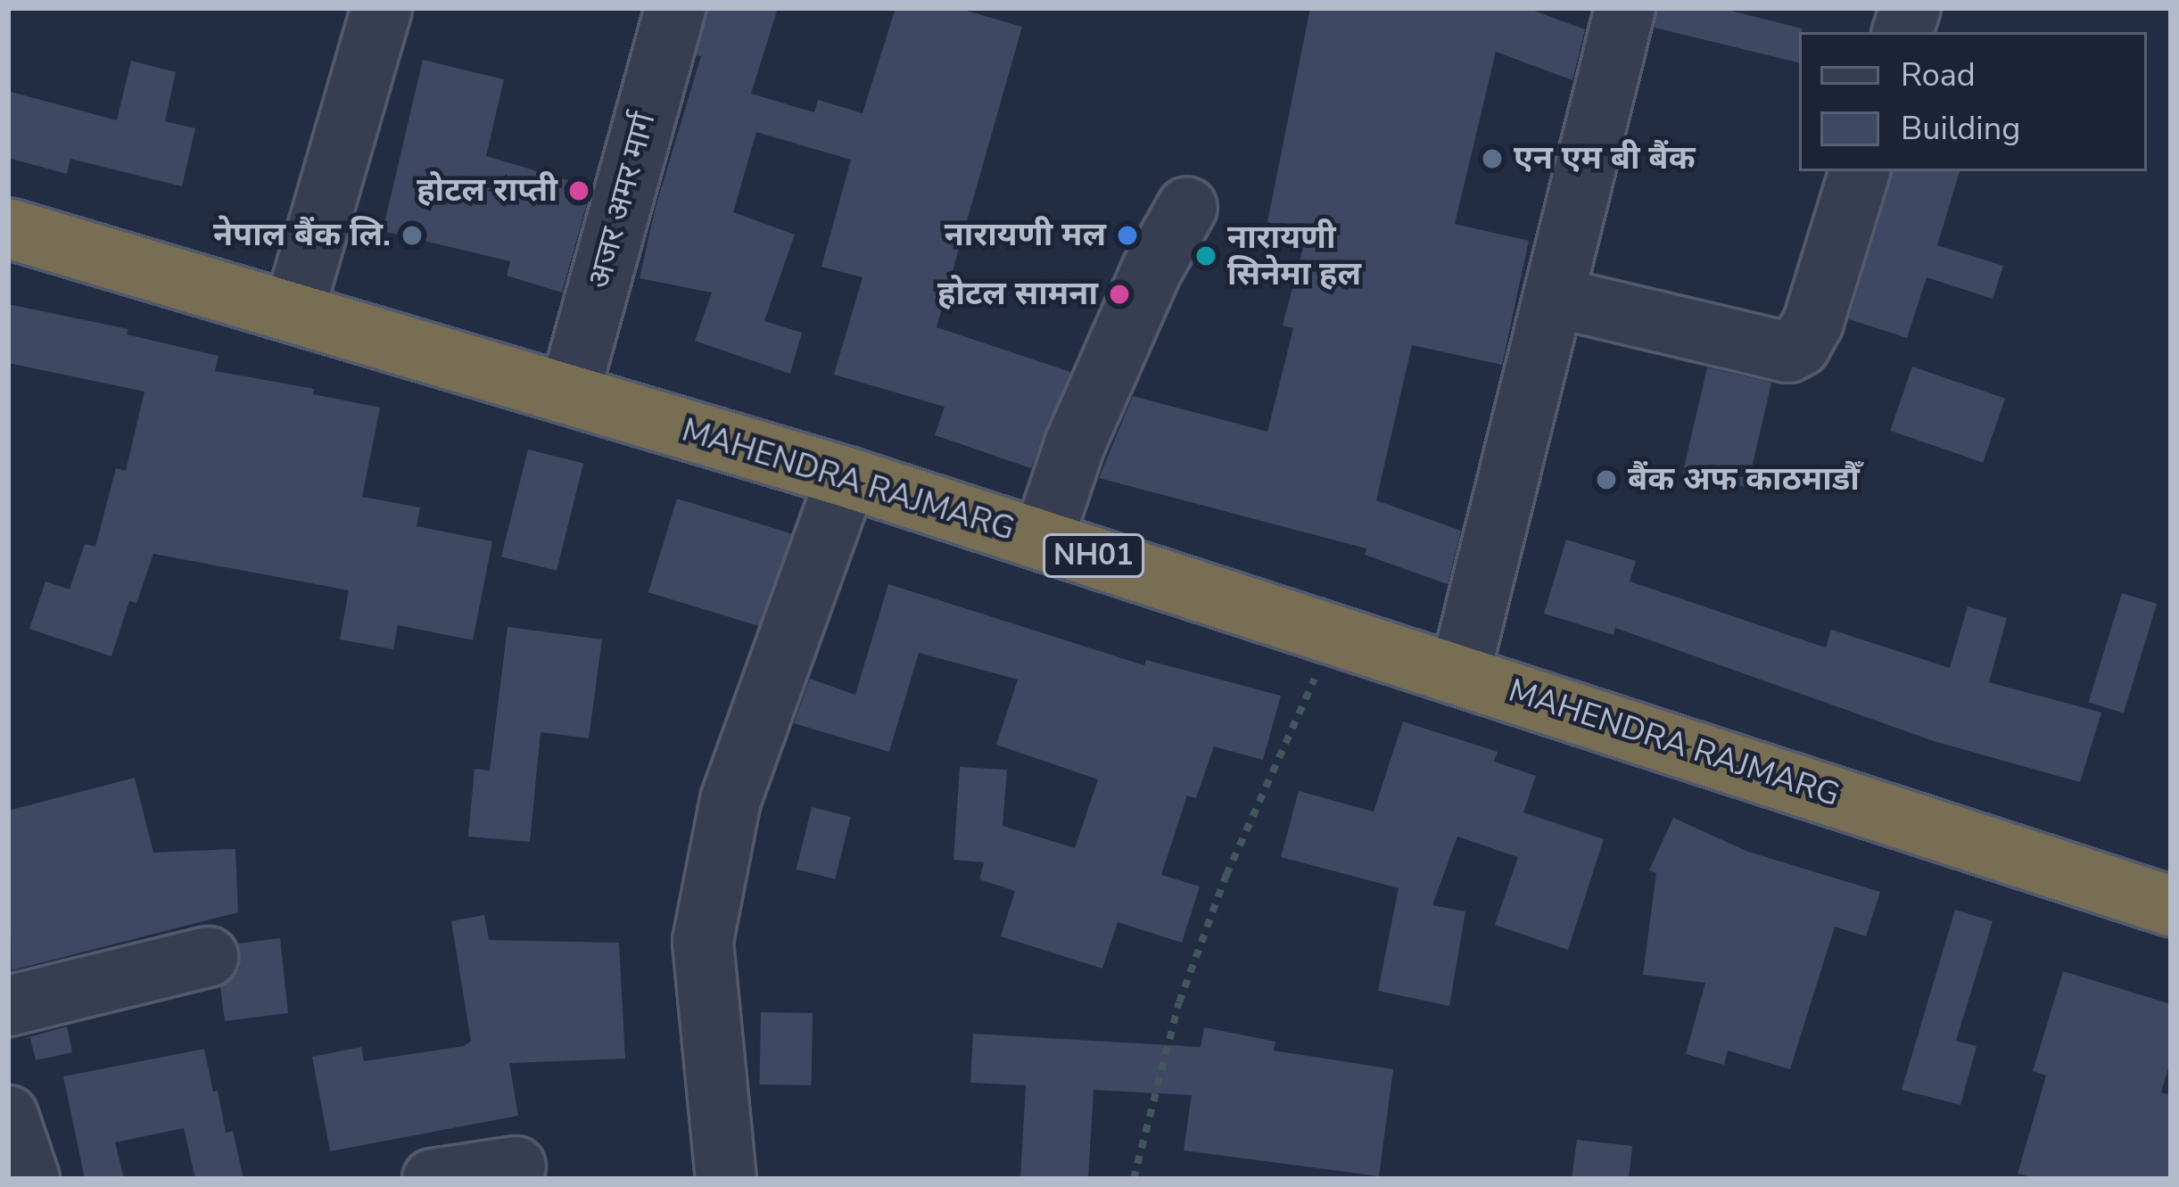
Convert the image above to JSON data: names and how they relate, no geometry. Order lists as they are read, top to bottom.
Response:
{
  "streets": {
    "highway": ["MAHENDRA RAJMARG", "NH01"],
    "street": ["अजर अमर मार्ग"]
  },
  "crossings": [
    ["अजर अमर मार्ग", "MAHENDRA RAJMARG"]
  ],
  "places": [
    "एन एम बी बैंक",
    "होटल राप्ती",
    "नेपाल बैंक लि.",
    "नारायणी मल",
    "नारायणी सिनेमा हल",
    "होटल सामना",
    "बैंक अफ काठमाडौँ"
  ],
  "legend": ["Road", "Building"]
}
